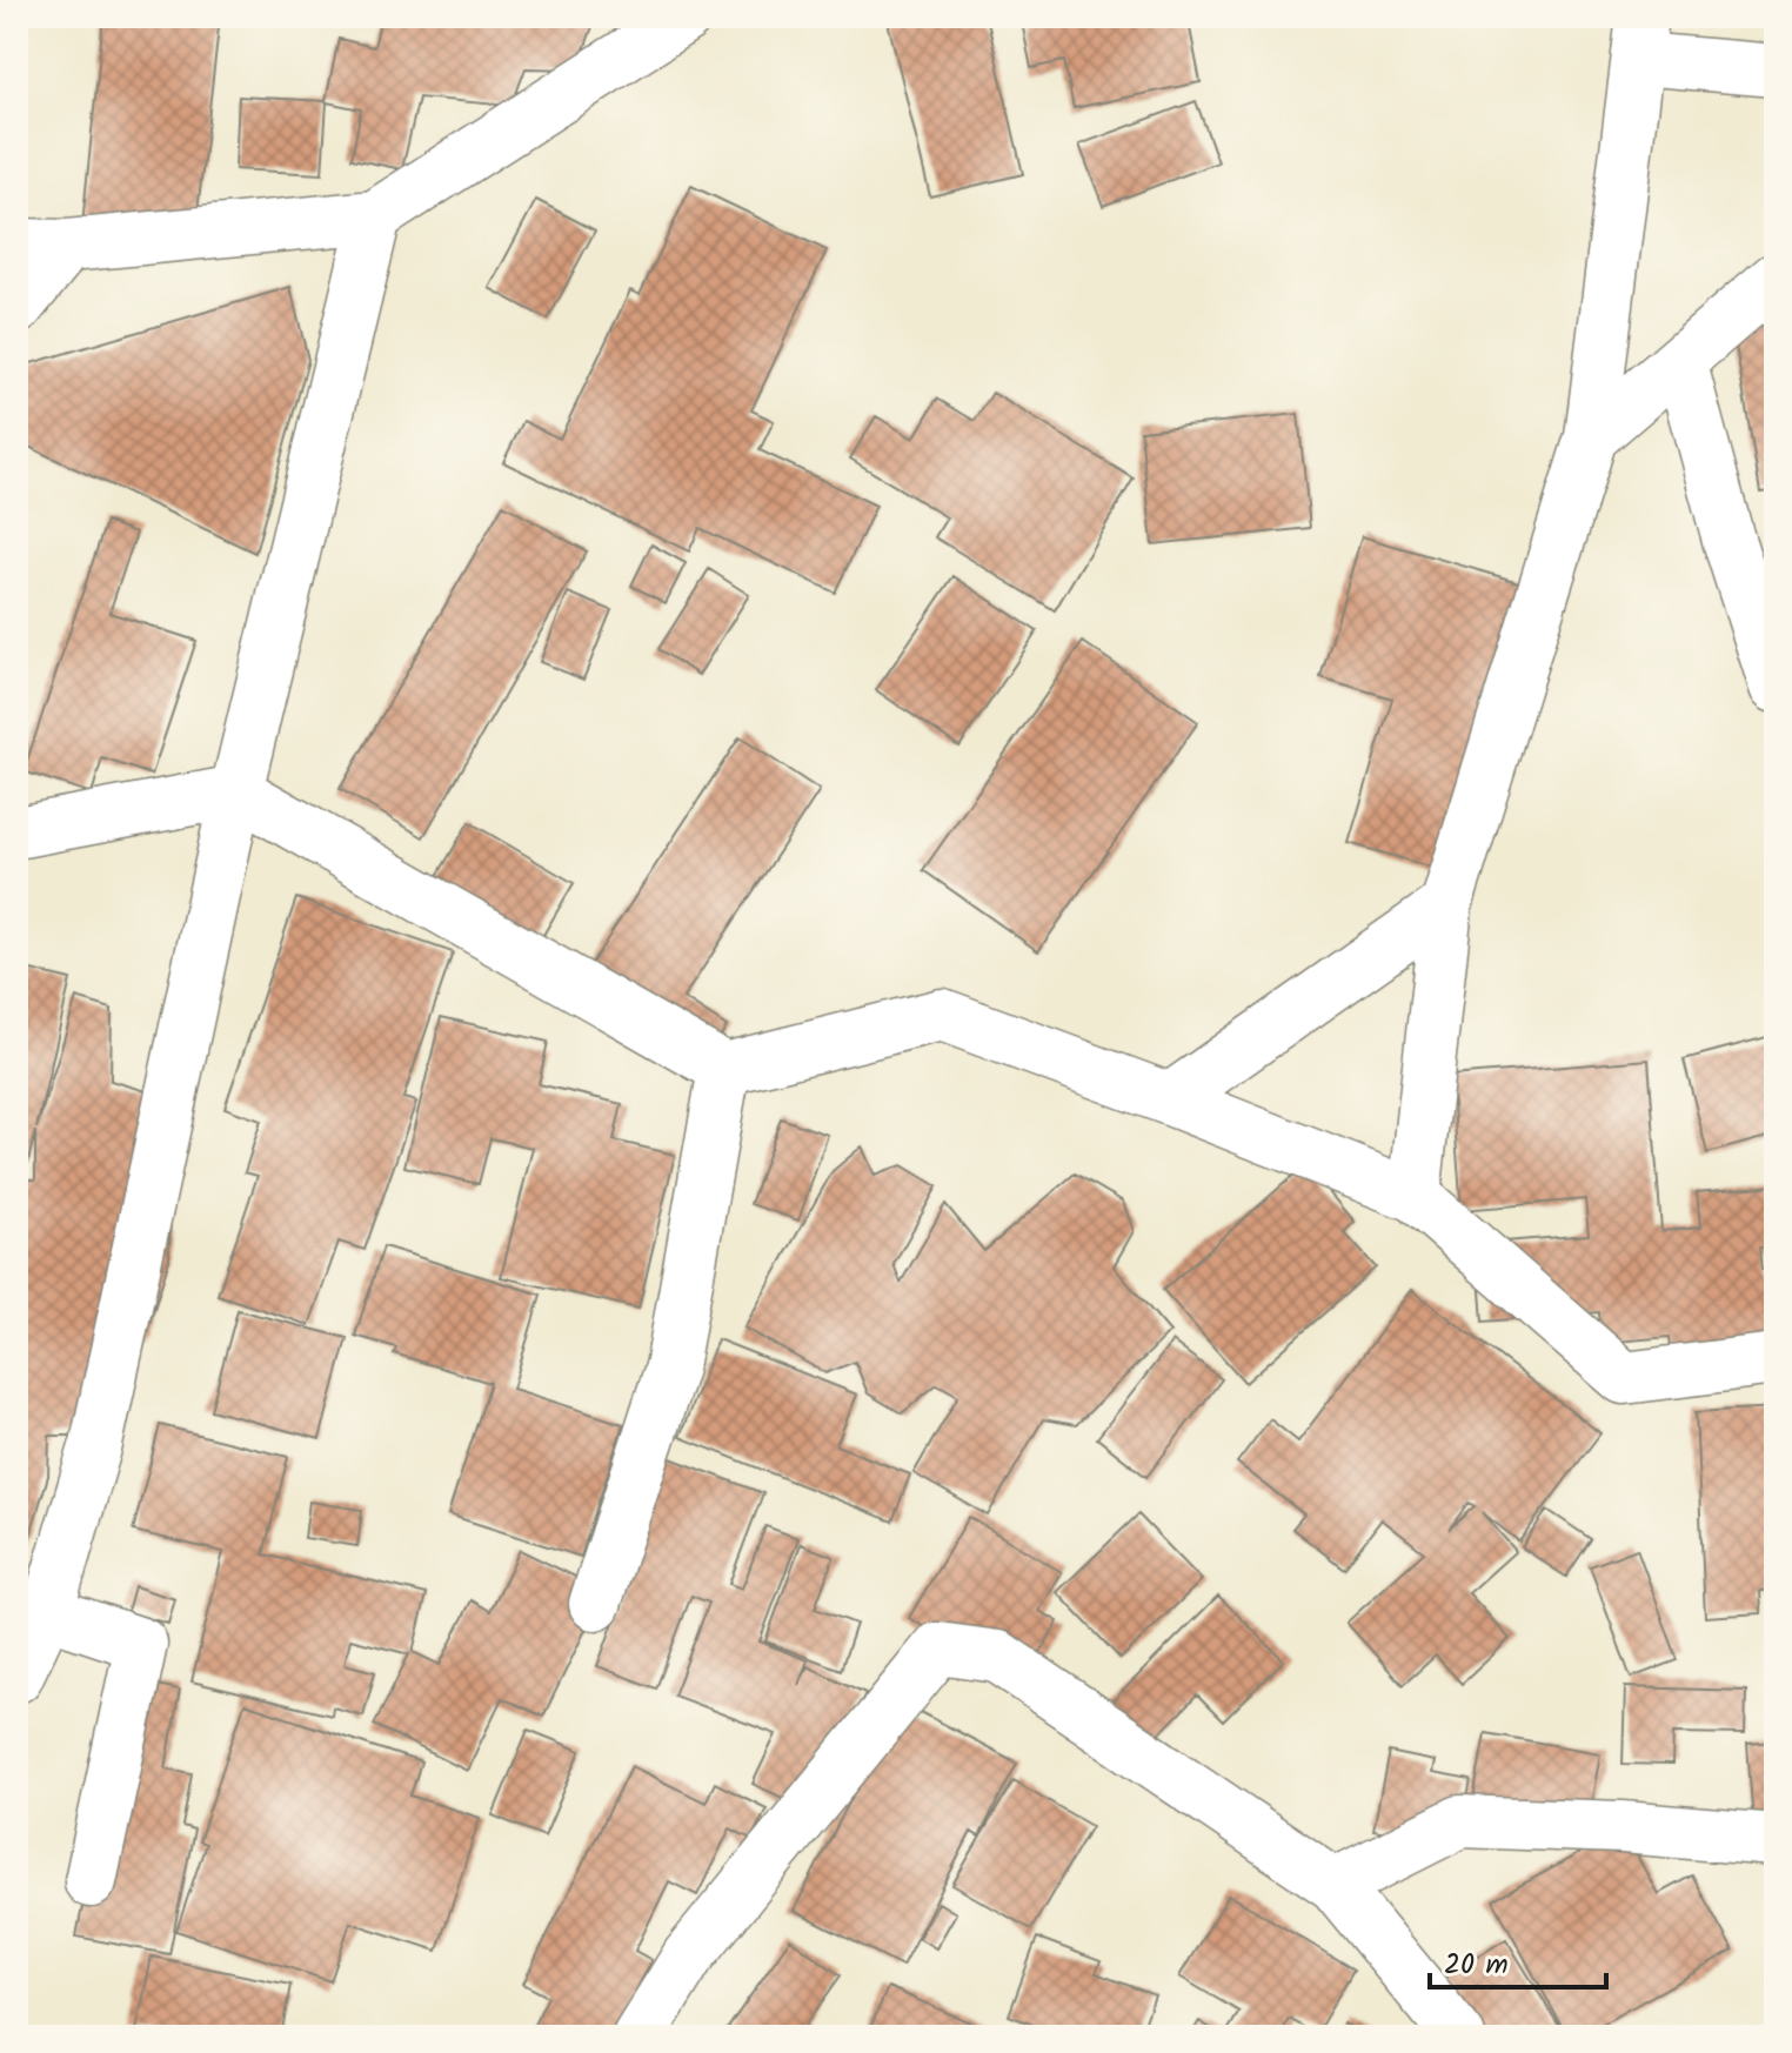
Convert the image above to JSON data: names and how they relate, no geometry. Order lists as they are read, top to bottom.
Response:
{
  "scale_bar": "20 m"
}
